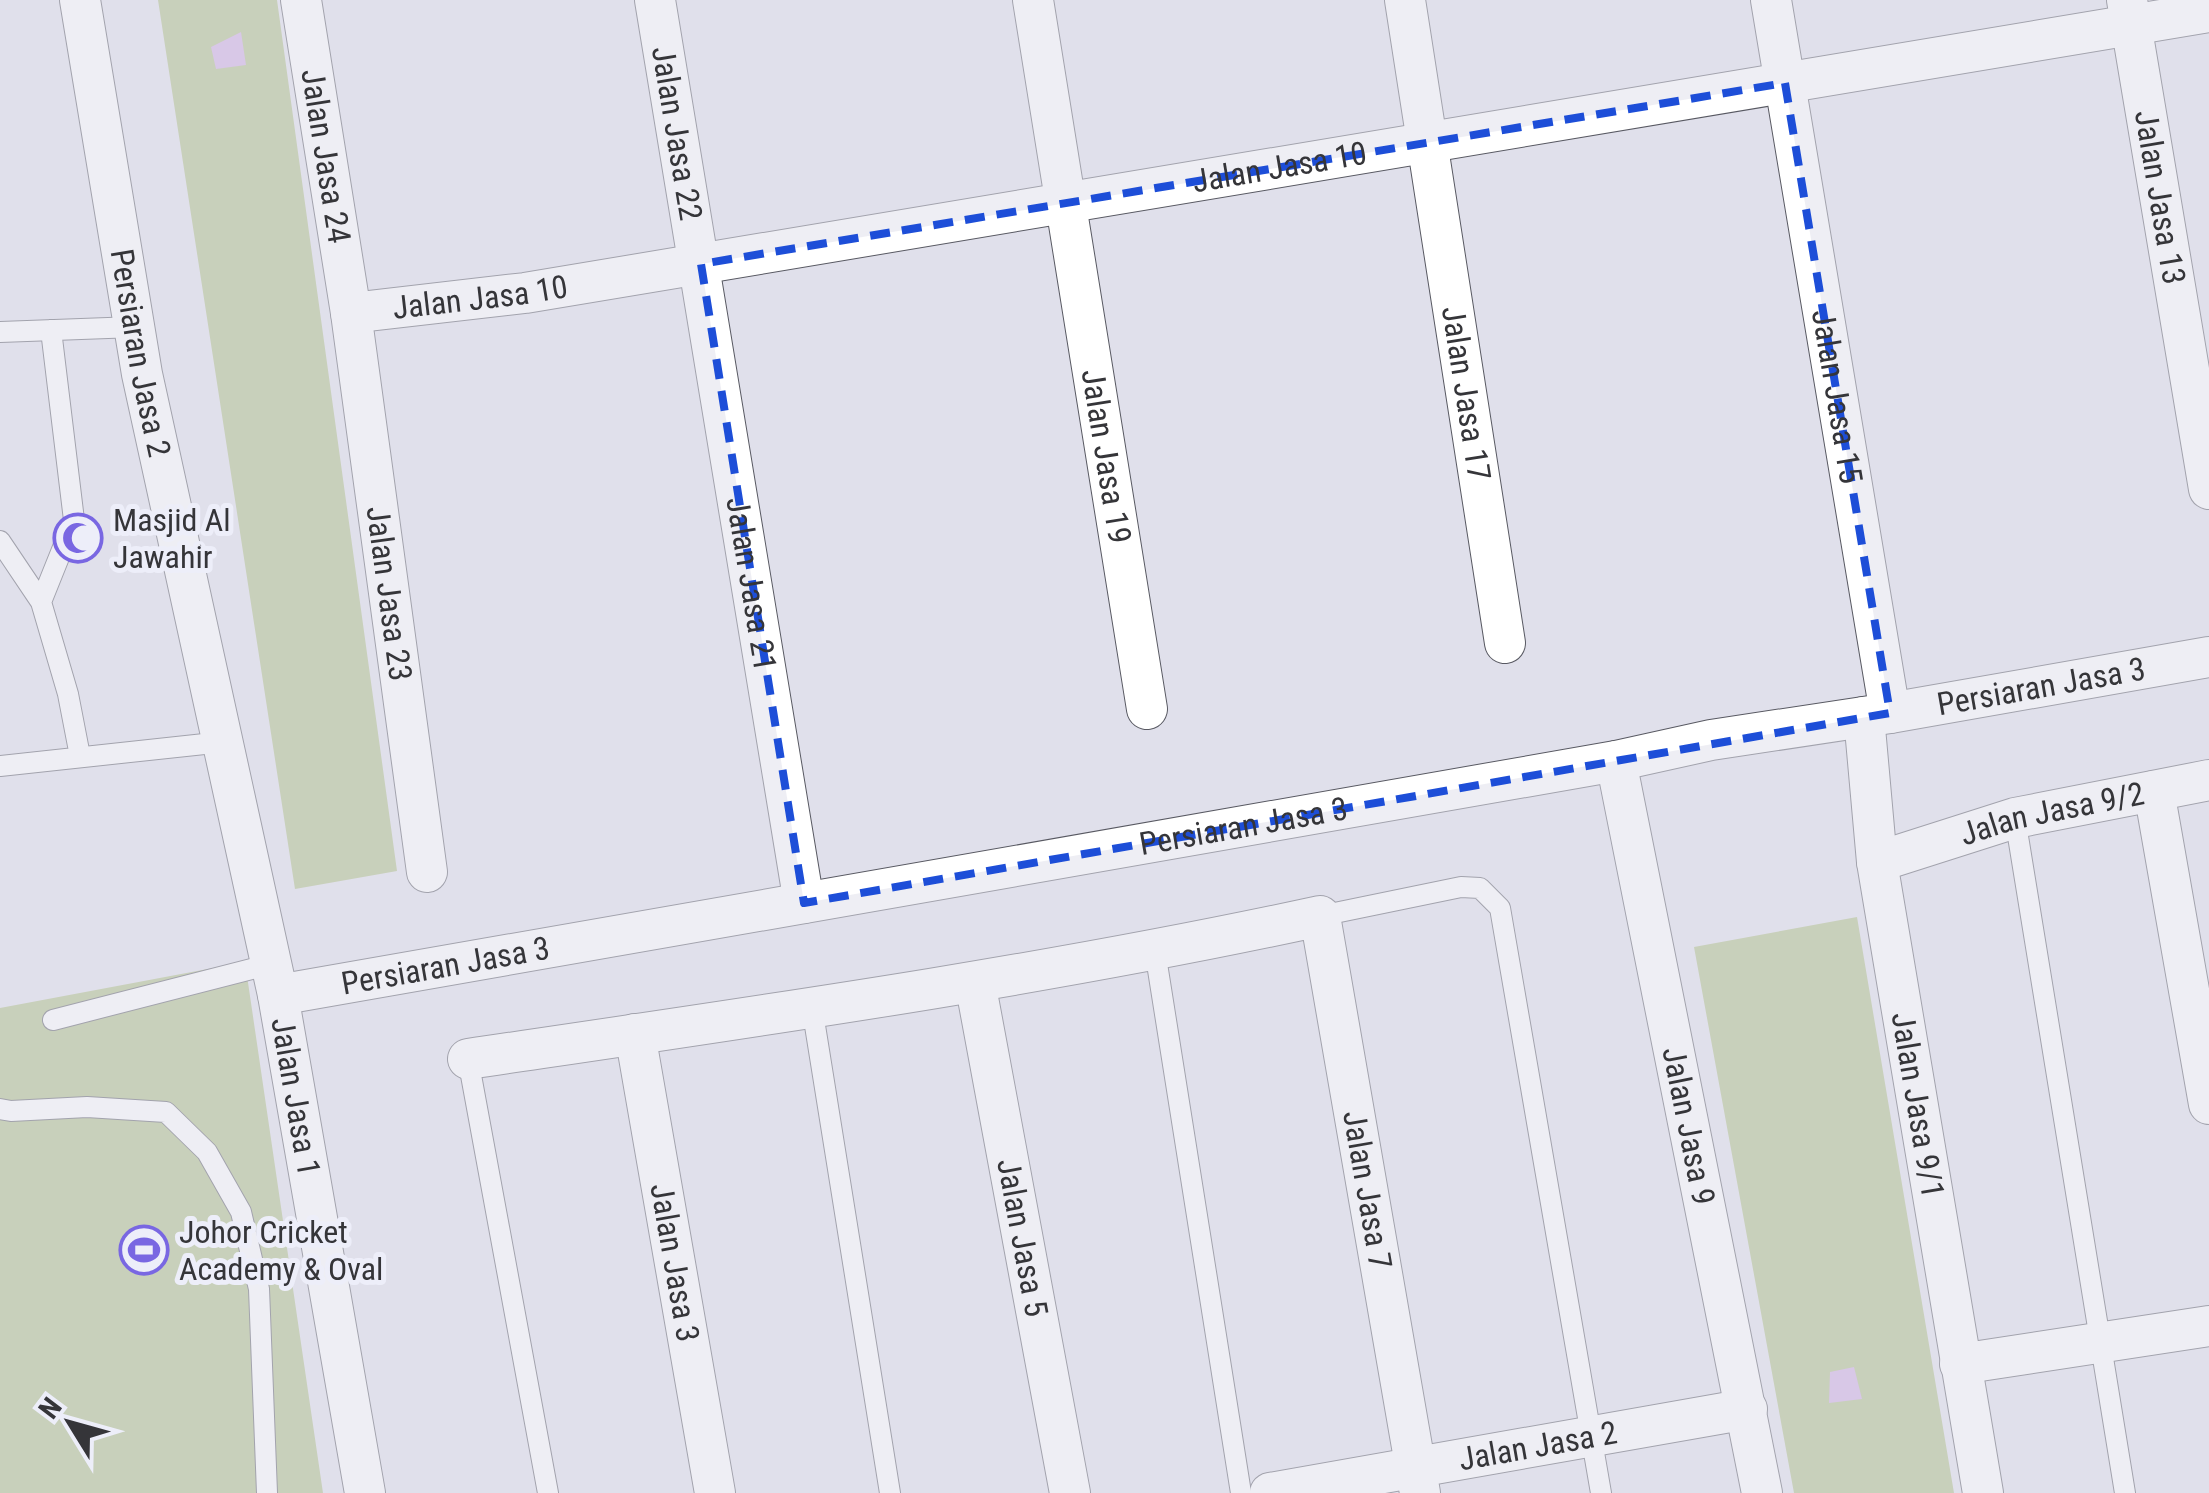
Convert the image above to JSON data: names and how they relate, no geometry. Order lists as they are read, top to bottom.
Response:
{
  "streets": {
    "street": [
      "Jalan Jasa 22",
      "Jalan Jasa 24",
      "Jalan Jasa 10",
      "Jalan Jasa 13",
      "Persiaran Jasa 2",
      "Jalan Jasa 17",
      "Jalan Jasa 15",
      "Jalan Jasa 19",
      "Jalan Jasa 21",
      "Jalan Jasa 23",
      "Persiaran Jasa 3",
      "Jalan Jasa 9/2",
      "Jalan Jasa 1",
      "Jalan Jasa 9/1",
      "Jalan Jasa 9",
      "Jalan Jasa 7",
      "Jalan Jasa 5",
      "Jalan Jasa 3",
      "Jalan Jasa 2"
    ]
  },
  "crossings": [
    ["Jalan Jasa 22", "Jalan Jasa 10"],
    ["Jalan Jasa 22", "Jalan Jasa 21"],
    ["Jalan Jasa 24", "Jalan Jasa 10"],
    ["Jalan Jasa 24", "Jalan Jasa 23"],
    ["Jalan Jasa 10", "Jalan Jasa 13"],
    ["Jalan Jasa 10", "Jalan Jasa 17"],
    ["Jalan Jasa 10", "Jalan Jasa 15"],
    ["Jalan Jasa 10", "Jalan Jasa 19"],
    ["Jalan Jasa 10", "Jalan Jasa 21"],
    ["Jalan Jasa 10", "Jalan Jasa 23"],
    ["Persiaran Jasa 2", "Persiaran Jasa 3"],
    ["Persiaran Jasa 2", "Jalan Jasa 1"],
    ["Jalan Jasa 15", "Persiaran Jasa 3"],
    ["Jalan Jasa 15", "Jalan Jasa 9/1"],
    ["Jalan Jasa 21", "Persiaran Jasa 3"],
    ["Persiaran Jasa 3", "Jalan Jasa 1"],
    ["Persiaran Jasa 3", "Jalan Jasa 9/1"],
    ["Persiaran Jasa 3", "Jalan Jasa 9"],
    ["Jalan Jasa 9/2", "Jalan Jasa 9/1"],
    ["Jalan Jasa 9", "Jalan Jasa 2"],
    ["Jalan Jasa 7", "Jalan Jasa 2"]
  ],
  "places": {
    "mosque": ["Masjid Al Jawahir"],
    "sports": ["Johor Cricket Academy & Oval"]
  },
  "north": "top left"
}
